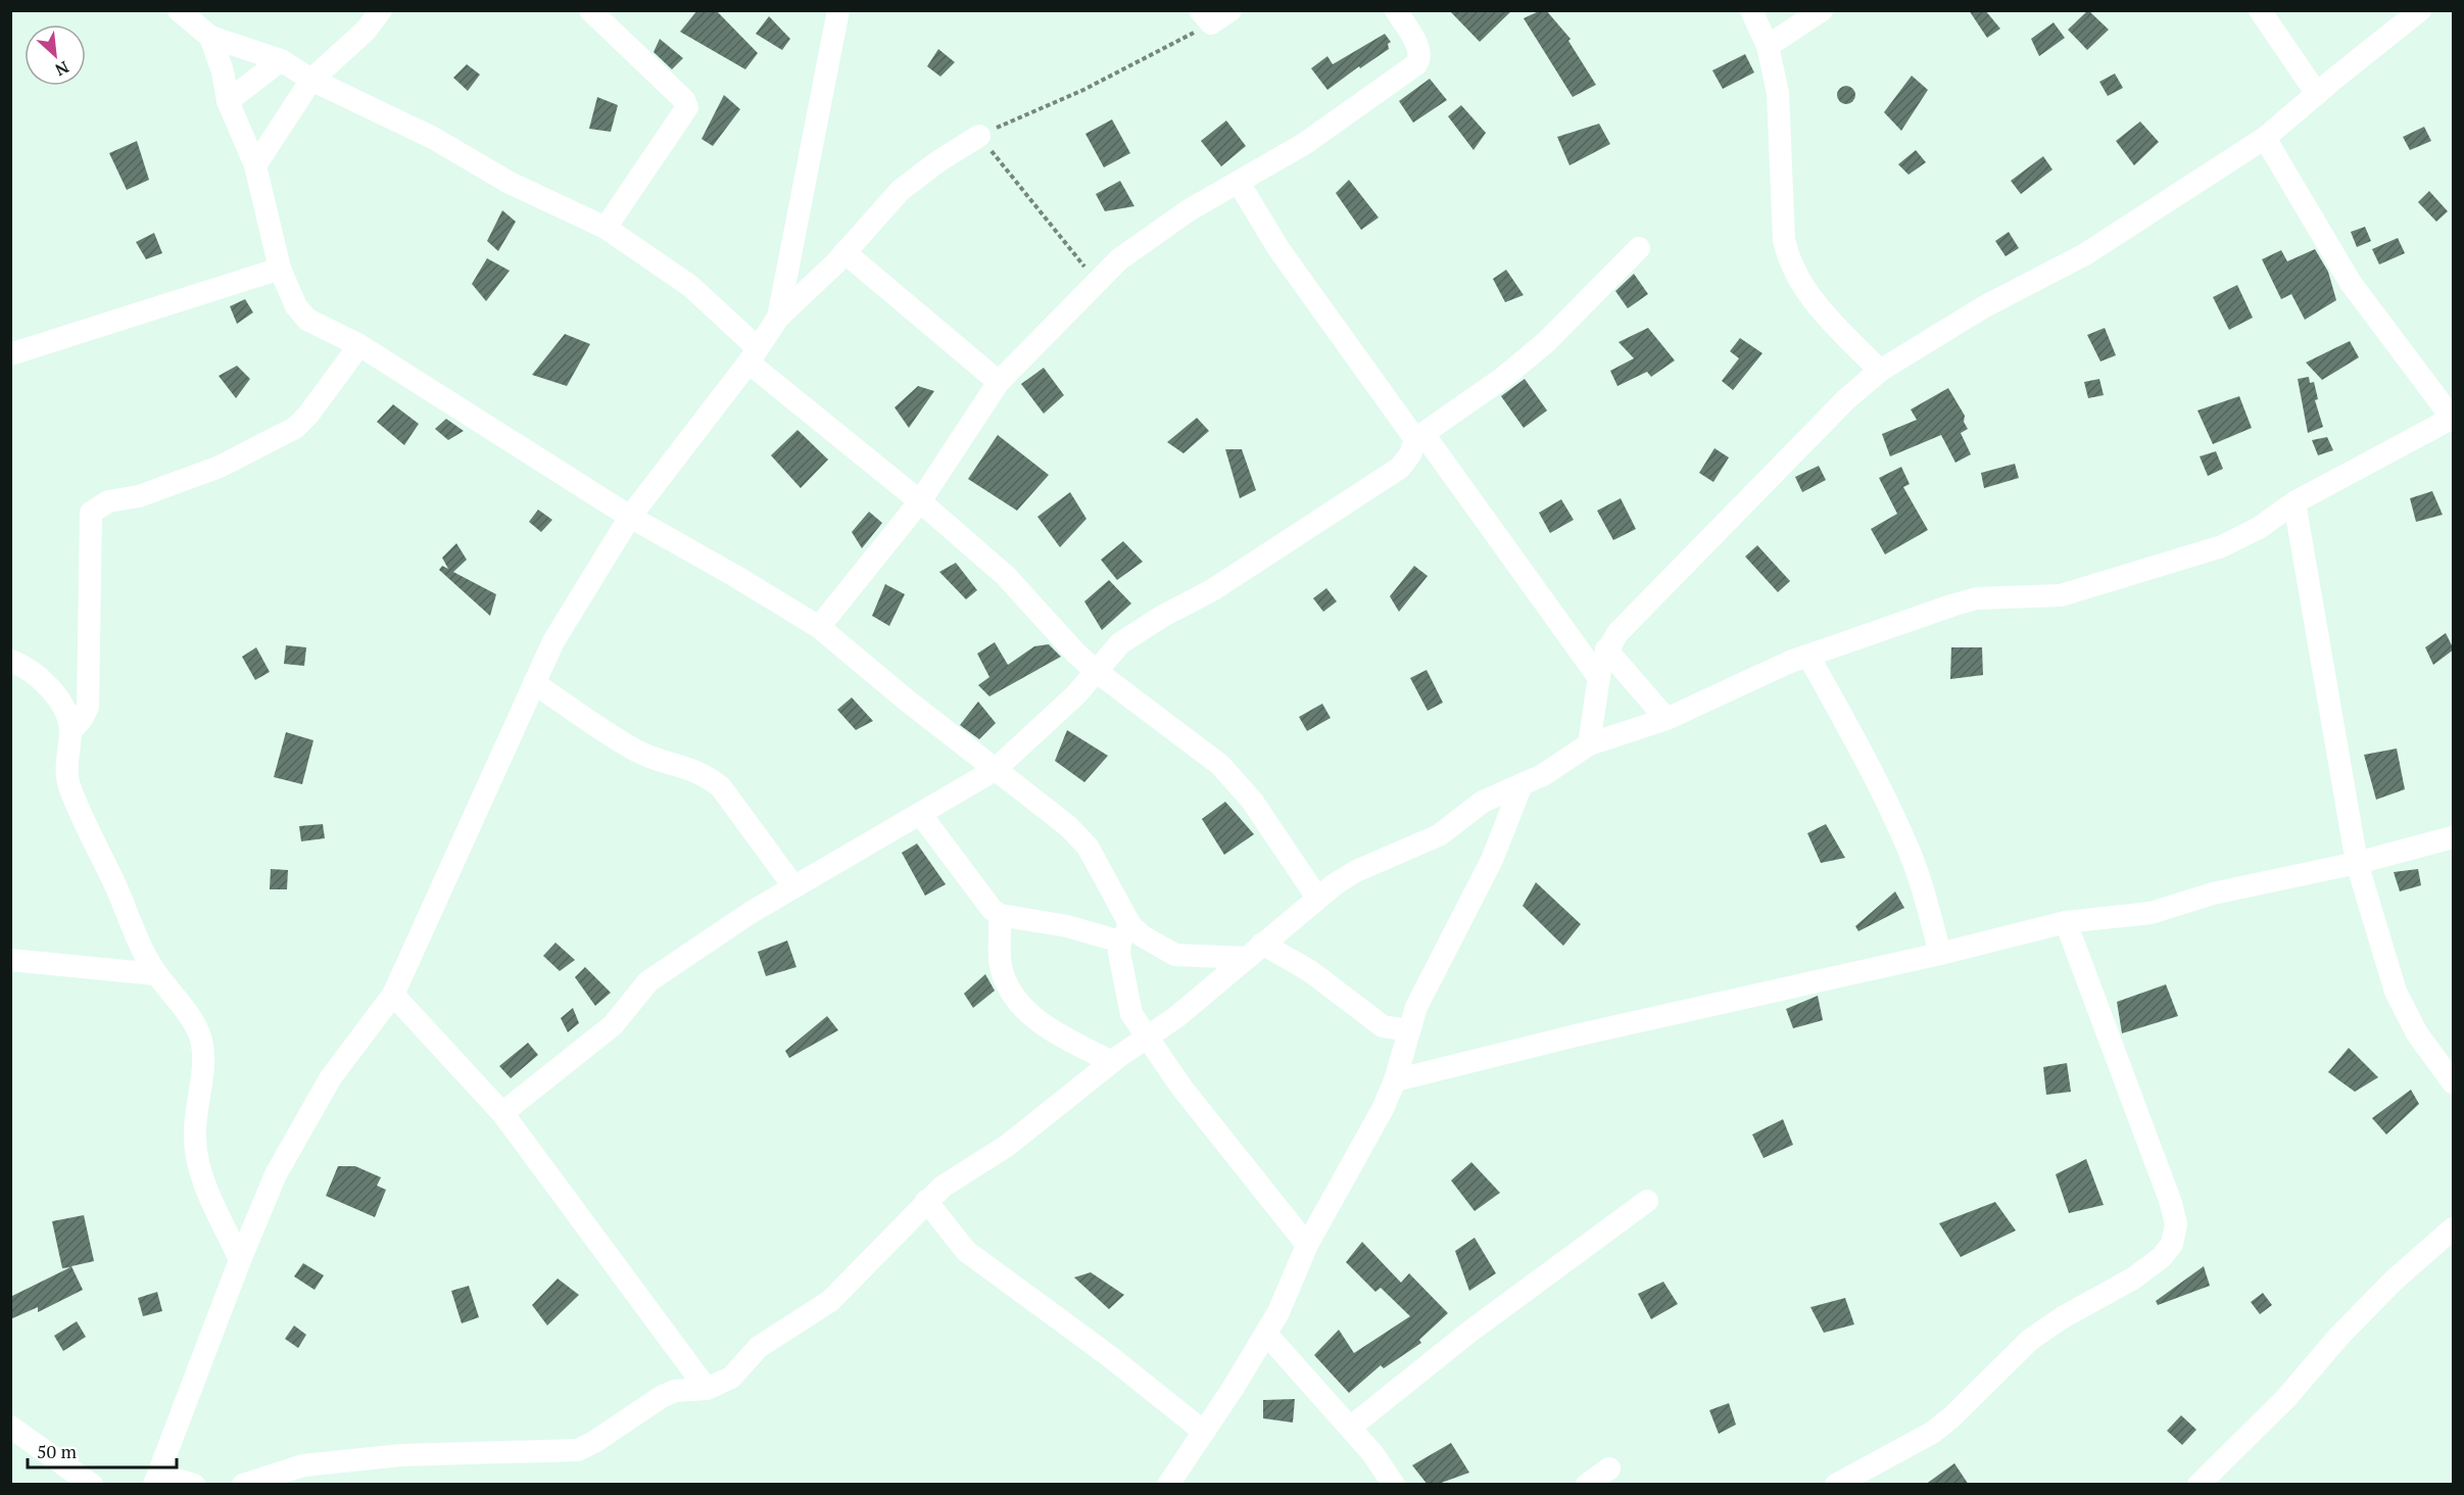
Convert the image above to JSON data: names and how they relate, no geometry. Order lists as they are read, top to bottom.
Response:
{
  "scale_bar": "50 m",
  "north": "bottom right"
}
